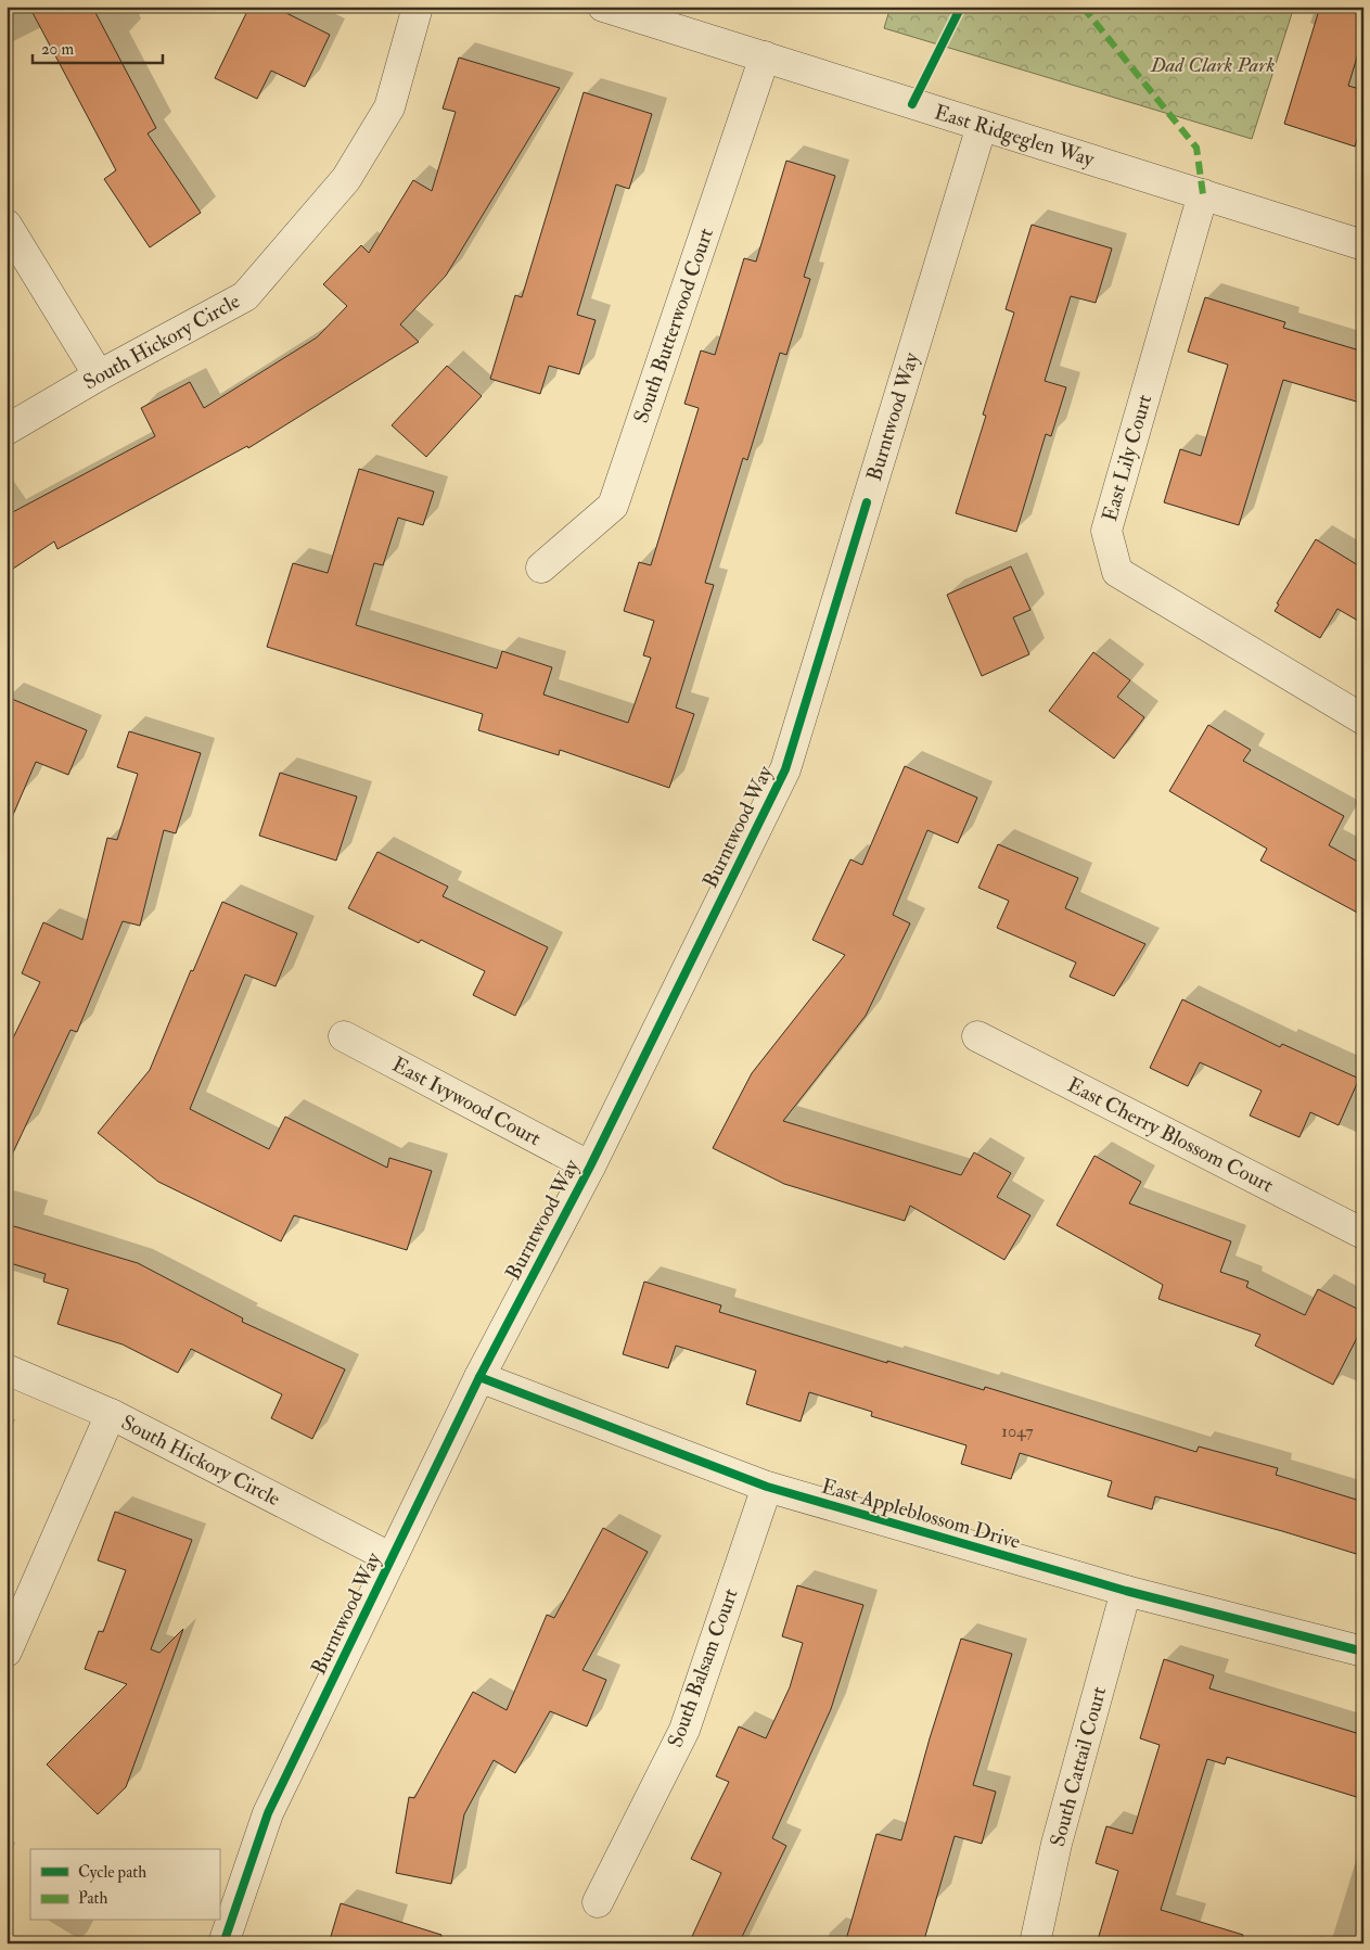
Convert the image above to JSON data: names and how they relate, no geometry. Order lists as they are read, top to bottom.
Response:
{
  "streets": {
    "street": [
      "East Ridgeglen Way",
      "South Butterwood Court",
      "South Hickory Circle",
      "Burntwood Way",
      "East Lily Court",
      "East Ivywood Court",
      "East Cherry Blossom Court",
      "East Appleblossom Drive",
      "South Balsam Court",
      "South Cattail Court"
    ]
  },
  "crossings": [
    ["East Ridgeglen Way", "South Butterwood Court"],
    ["East Ridgeglen Way", "Burntwood Way"],
    ["East Ridgeglen Way", "East Lily Court"],
    ["South Hickory Circle", "Burntwood Way"],
    ["Burntwood Way", "East Ivywood Court"],
    ["Burntwood Way", "East Appleblossom Drive"],
    ["East Appleblossom Drive", "South Balsam Court"],
    ["East Appleblossom Drive", "South Cattail Court"]
  ],
  "parks": ["Dad Clark Park"],
  "house_numbers": ["1047"],
  "legend": ["Cycle path", "Path"],
  "scale_bar": "20 m"
}
